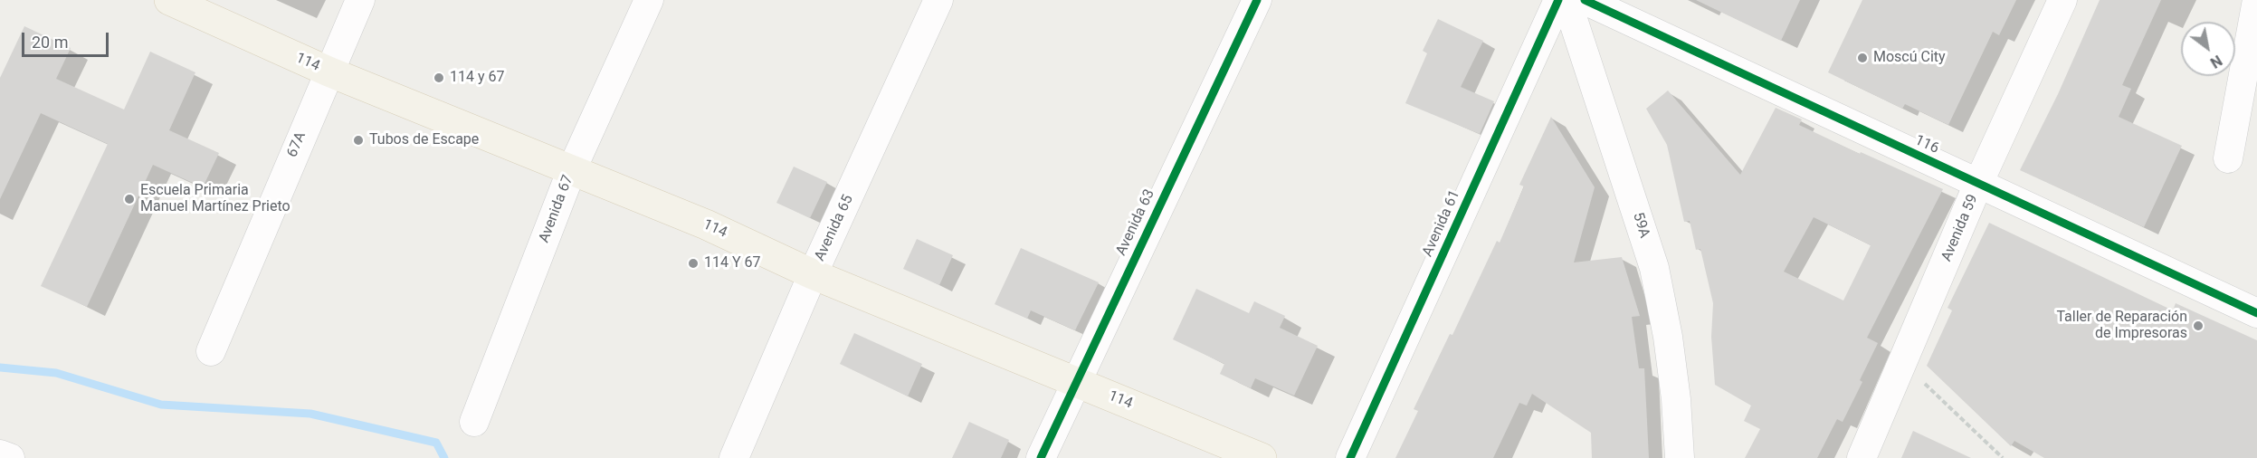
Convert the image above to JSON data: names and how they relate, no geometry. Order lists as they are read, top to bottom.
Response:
{
  "streets": {
    "main road": ["114"],
    "street": [
      "67A",
      "116",
      "Avenida 67",
      "Avenida 63",
      "Avenida 61",
      "59A",
      "Avenida 65",
      "Avenida 59"
    ]
  },
  "crossings": [
    ["114", "67A"],
    ["114", "Avenida 67"],
    ["114", "Avenida 63"],
    ["114", "Avenida 65"],
    ["116", "Avenida 59"]
  ],
  "places": [
    "Moscú City",
    "114 y 67",
    "Tubos de Escape",
    "Escuela Primaria Manuel Martínez Prieto",
    "114 Y 67",
    "Taller de Reparación de Impresoras"
  ],
  "scale_bar": "20 m",
  "north": "bottom right"
}
